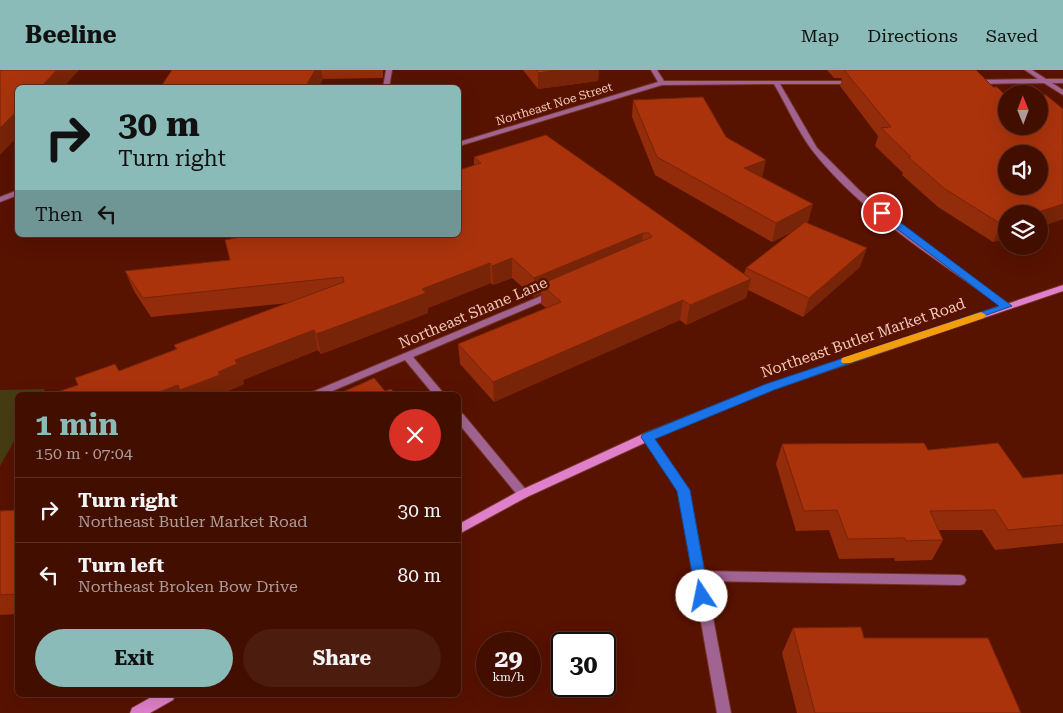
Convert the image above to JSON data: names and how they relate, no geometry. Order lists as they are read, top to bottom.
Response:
{
  "streets": {
    "main road": ["Northeast Butler Market Road"],
    "street": ["Northeast Noe Street", "Northeast Shane Lane"]
  },
  "north": "top",
  "page": {
    "header": "Beeline",
    "nav": ["Map", "Directions", "Saved"],
    "turn": ["30 m", "Turn right"],
    "then": "Then",
    "heading": ["1 min", "150 m · 07:04"],
    "list": [
      {
        "name": "Turn right",
        "note": "Northeast Butler Market Road",
        "value": "30 m"
      },
      {
        "name": "Turn left",
        "note": "Northeast Broken Bow Drive",
        "value": "80 m"
      }
    ],
    "buttons": ["Exit", "Share"],
    "speed": "29 km/h",
    "limit": "30"
  }
}
